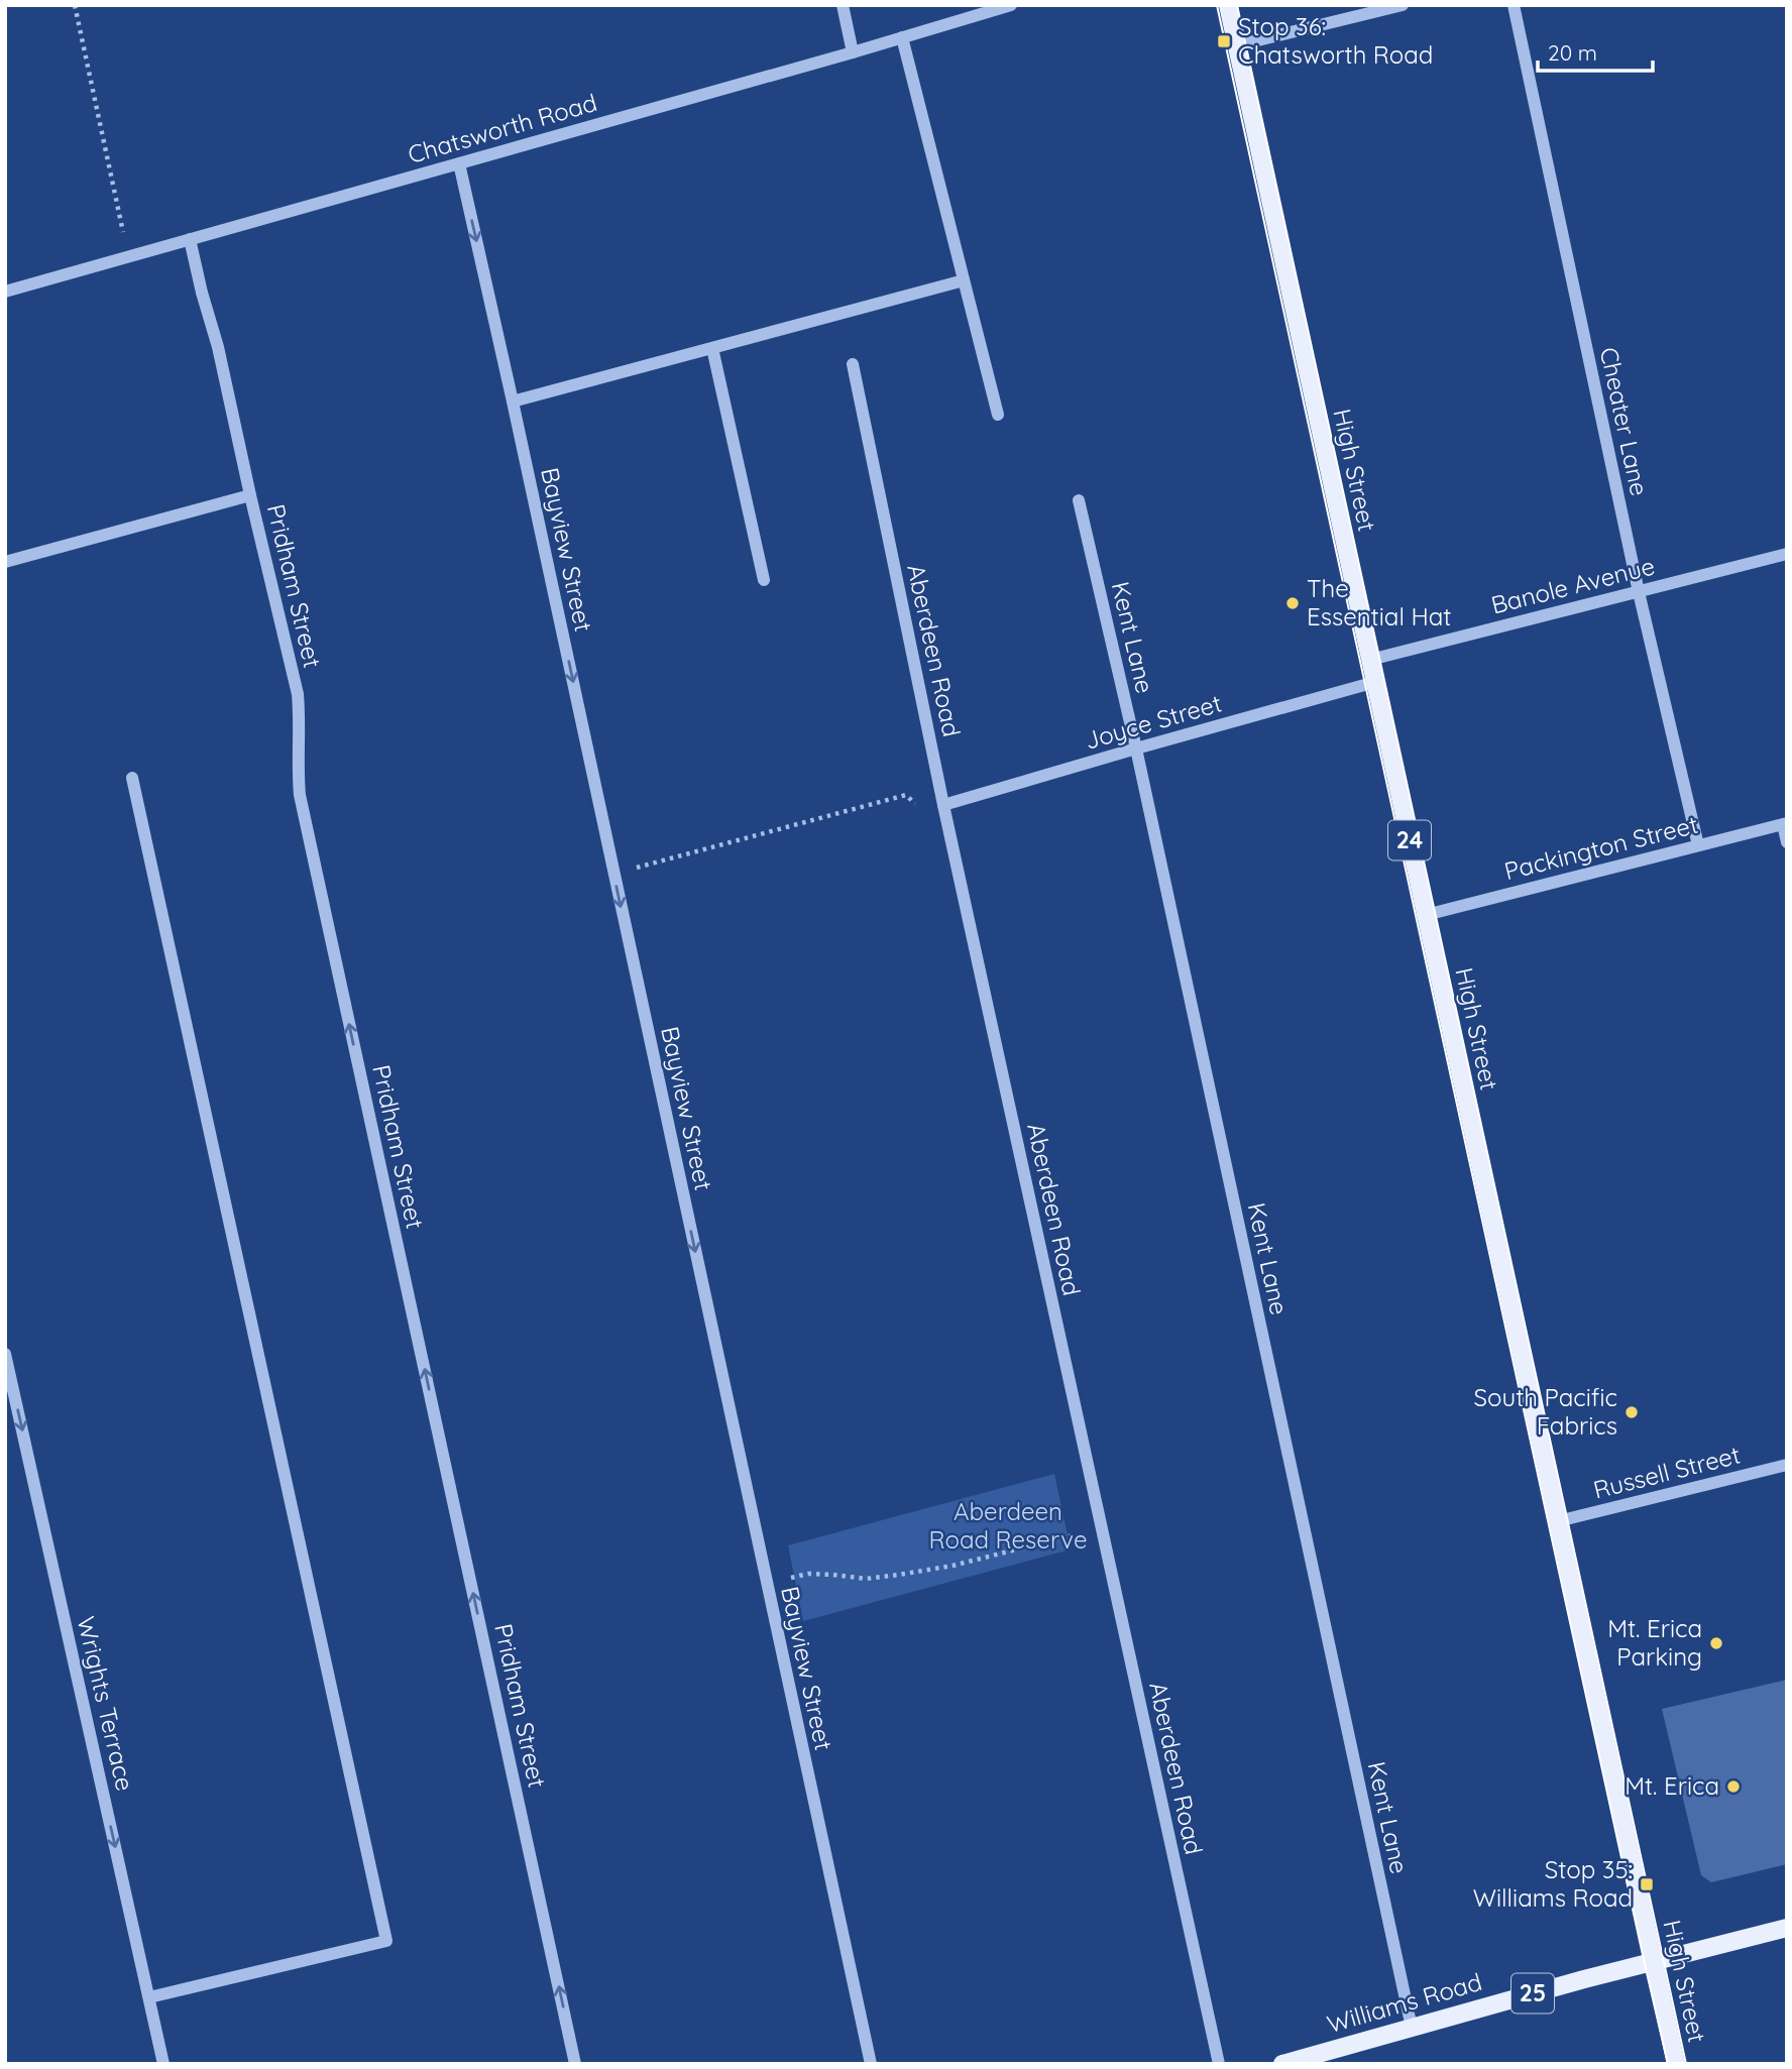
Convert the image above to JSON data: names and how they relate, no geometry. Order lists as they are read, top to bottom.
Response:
{
  "streets": {
    "main road": [
      "High Street",
      "24",
      "25",
      "Williams Road"
    ],
    "street": [
      "Chatsworth Road",
      "Cheater Lane",
      "Bayview Street",
      "Pridham Street",
      "Banole Avenue",
      "Kent Lane",
      "Aberdeen Road",
      "Joyce Street",
      "Packington Street",
      "Russell Street",
      "Wrights Terrace"
    ]
  },
  "crossings": [
    ["Chatsworth Road", "Bayview Street"],
    ["Chatsworth Road", "Pridham Street"],
    ["Cheater Lane", "Banole Avenue"],
    ["Cheater Lane", "Packington Street"],
    ["High Street", "Banole Avenue"],
    ["High Street", "Joyce Street"],
    ["High Street", "Packington Street"],
    ["High Street", "Russell Street"],
    ["High Street", "Williams Road"],
    ["Kent Lane", "Joyce Street"],
    ["Kent Lane", "Williams Road"],
    ["Aberdeen Road", "Joyce Street"]
  ],
  "one_way": ["Bayview Street", "Pridham Street", "Wrights Terrace"],
  "parks": ["Aberdeen Road Reserve"],
  "places": {
    "transit": ["Stop 36: Chatsworth Road", "Stop 35: Williams Road"],
    "other": [
      "The Essential Hat",
      "South Pacific Fabrics",
      "Mt. Erica Parking",
      "Mt. Erica"
    ]
  },
  "scale_bar": "20 m"
}
